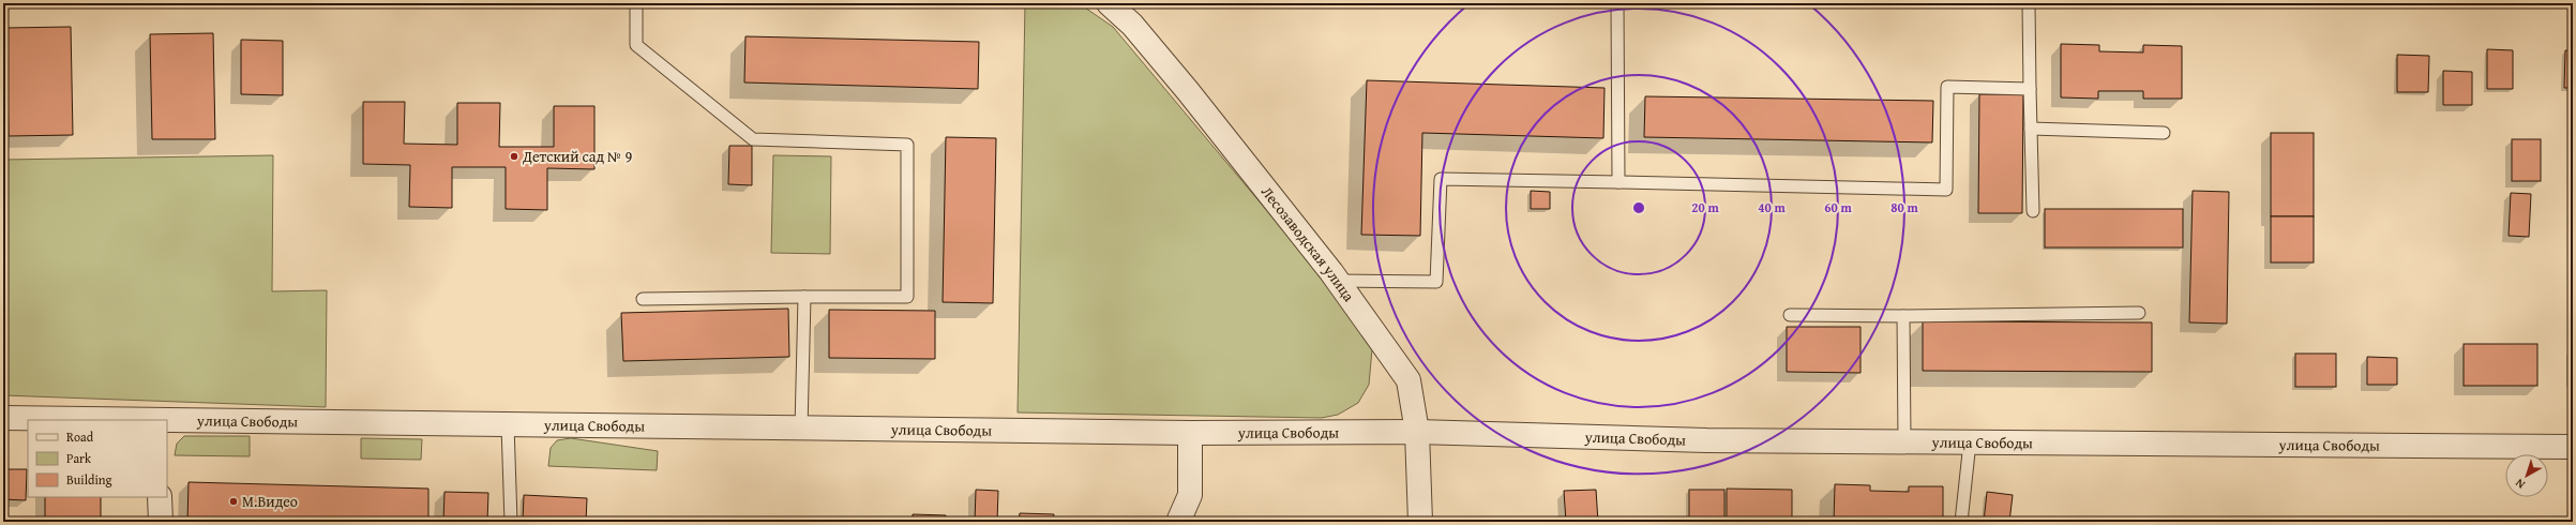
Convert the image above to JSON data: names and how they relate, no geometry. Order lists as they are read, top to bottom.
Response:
{
  "streets": {
    "street": ["Лесозаводская улица", "улица Свободы"]
  },
  "crossings": [
    ["Лесозаводская улица", "улица Свободы"]
  ],
  "places": ["Детский сад № 9", "М.Видео"],
  "legend": ["Road", "Park", "Building"],
  "north": "bottom left",
  "rings": [
    "20 m",
    "40 m",
    "60 m",
    "80 m"
  ]
}
